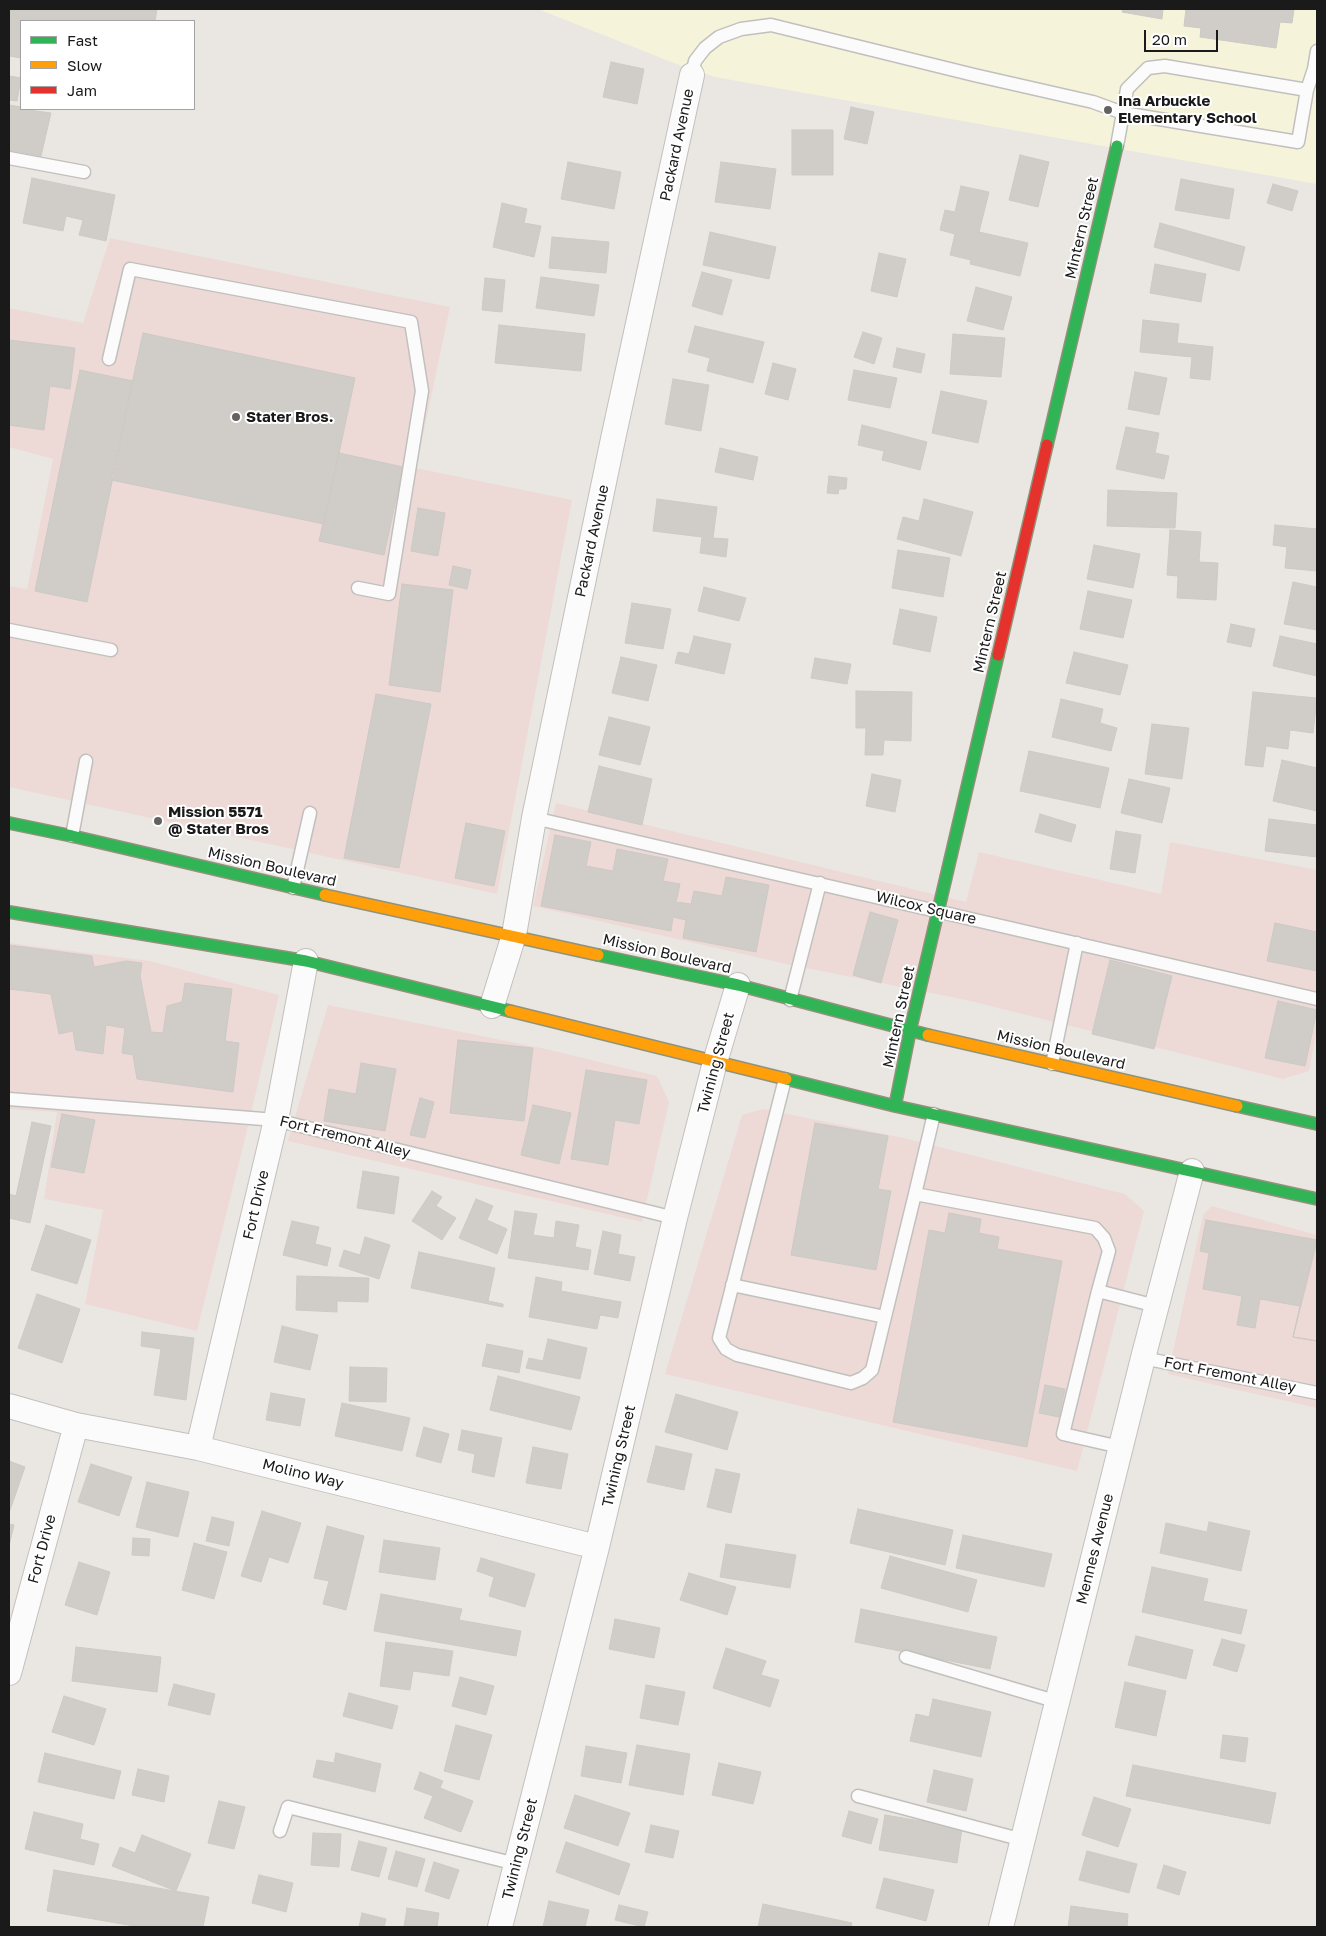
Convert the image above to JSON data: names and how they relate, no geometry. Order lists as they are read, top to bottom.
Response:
{
  "streets": {
    "main road": ["Mintern Street", "Mission Boulevard"],
    "street": [
      "Packard Avenue",
      "Twining Street",
      "Fort Drive",
      "Molino Way",
      "Mennes Avenue"
    ],
    "lane": ["Wilcox Square", "Fort Fremont Alley"]
  },
  "crossings": [
    ["Packard Avenue", "Mission Boulevard"],
    ["Packard Avenue", "Wilcox Square"],
    ["Mintern Street", "Mission Boulevard"],
    ["Mintern Street", "Wilcox Square"],
    ["Mission Boulevard", "Twining Street"],
    ["Twining Street", "Fort Fremont Alley"],
    ["Twining Street", "Molino Way"],
    ["Fort Fremont Alley", "Fort Drive"],
    ["Fort Fremont Alley", "Mennes Avenue"],
    ["Fort Drive", "Molino Way"]
  ],
  "places": ["Ina Arbuckle Elementary School", "Stater Bros.", "Mission 5571 @ Stater Bros"],
  "legend": ["Fast", "Slow", "Jam"],
  "scale_bar": "20 m"
}
